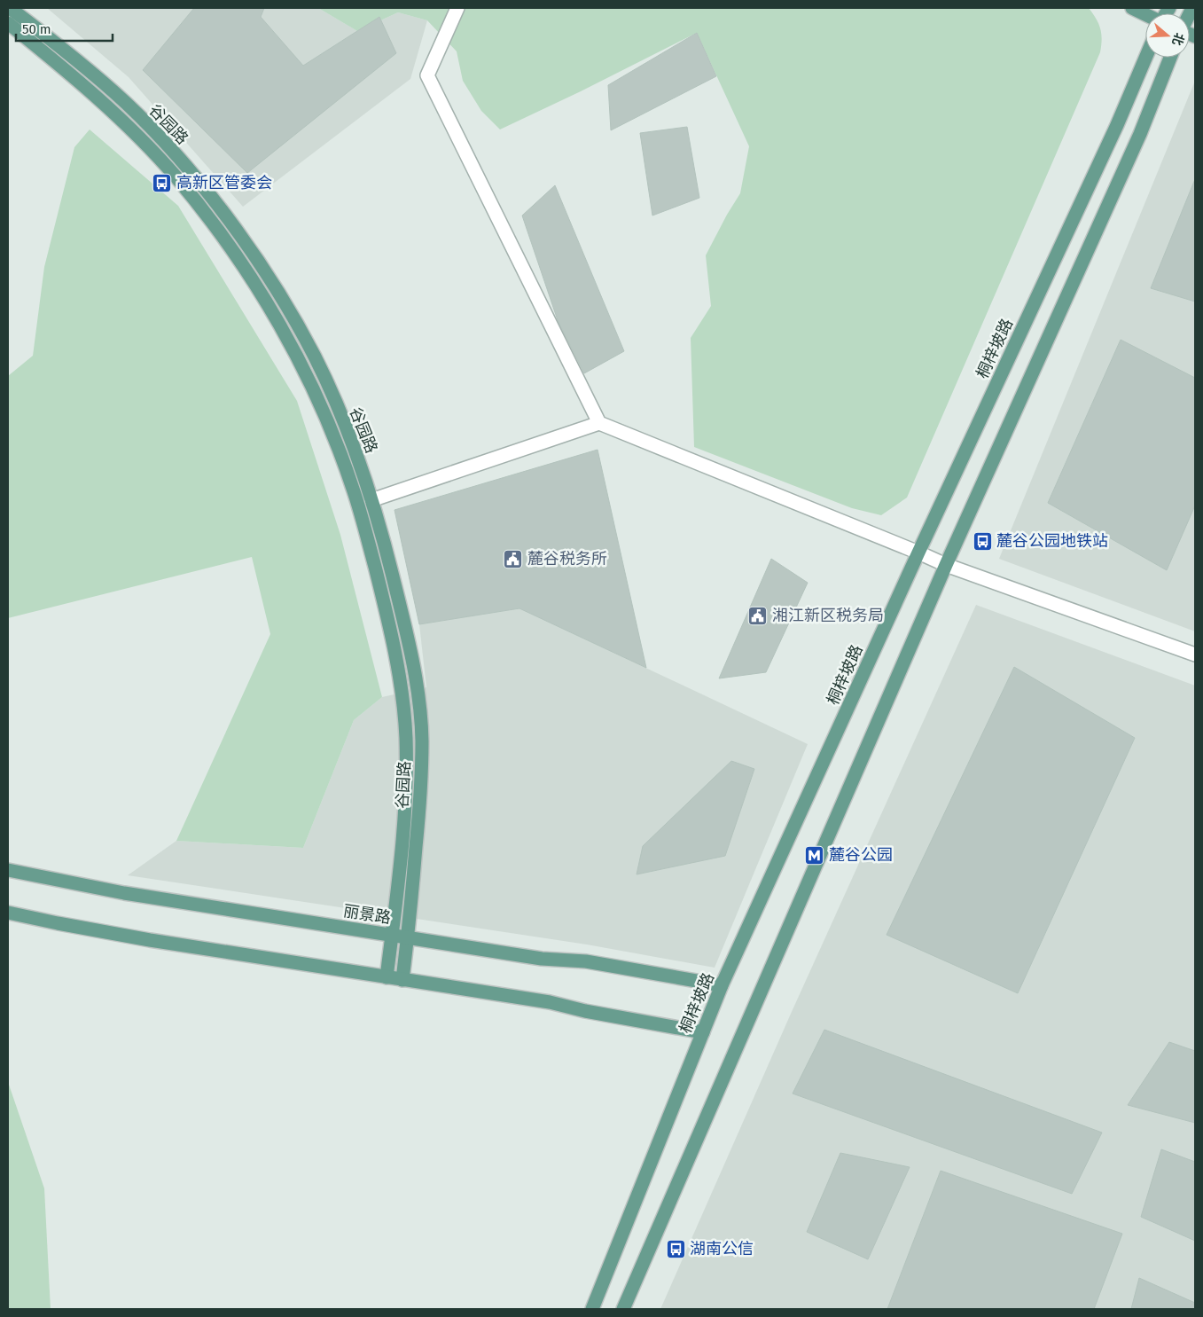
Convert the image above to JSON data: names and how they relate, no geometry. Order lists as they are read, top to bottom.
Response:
{
  "streets": {
    "main road": ["谷园路", "桐梓坡路", "丽景路"]
  },
  "crossings": [
    ["谷园路", "丽景路"],
    ["桐梓坡路", "丽景路"]
  ],
  "places": {
    "bus stop": ["高新区管委会", "麓谷公园地铁站", "湖南公信"],
    "public building": ["麓谷税务所", "湘江新区税务局"],
    "metro station": ["麓谷公园"]
  },
  "scale_bar": "50 m",
  "north": "right"
}
